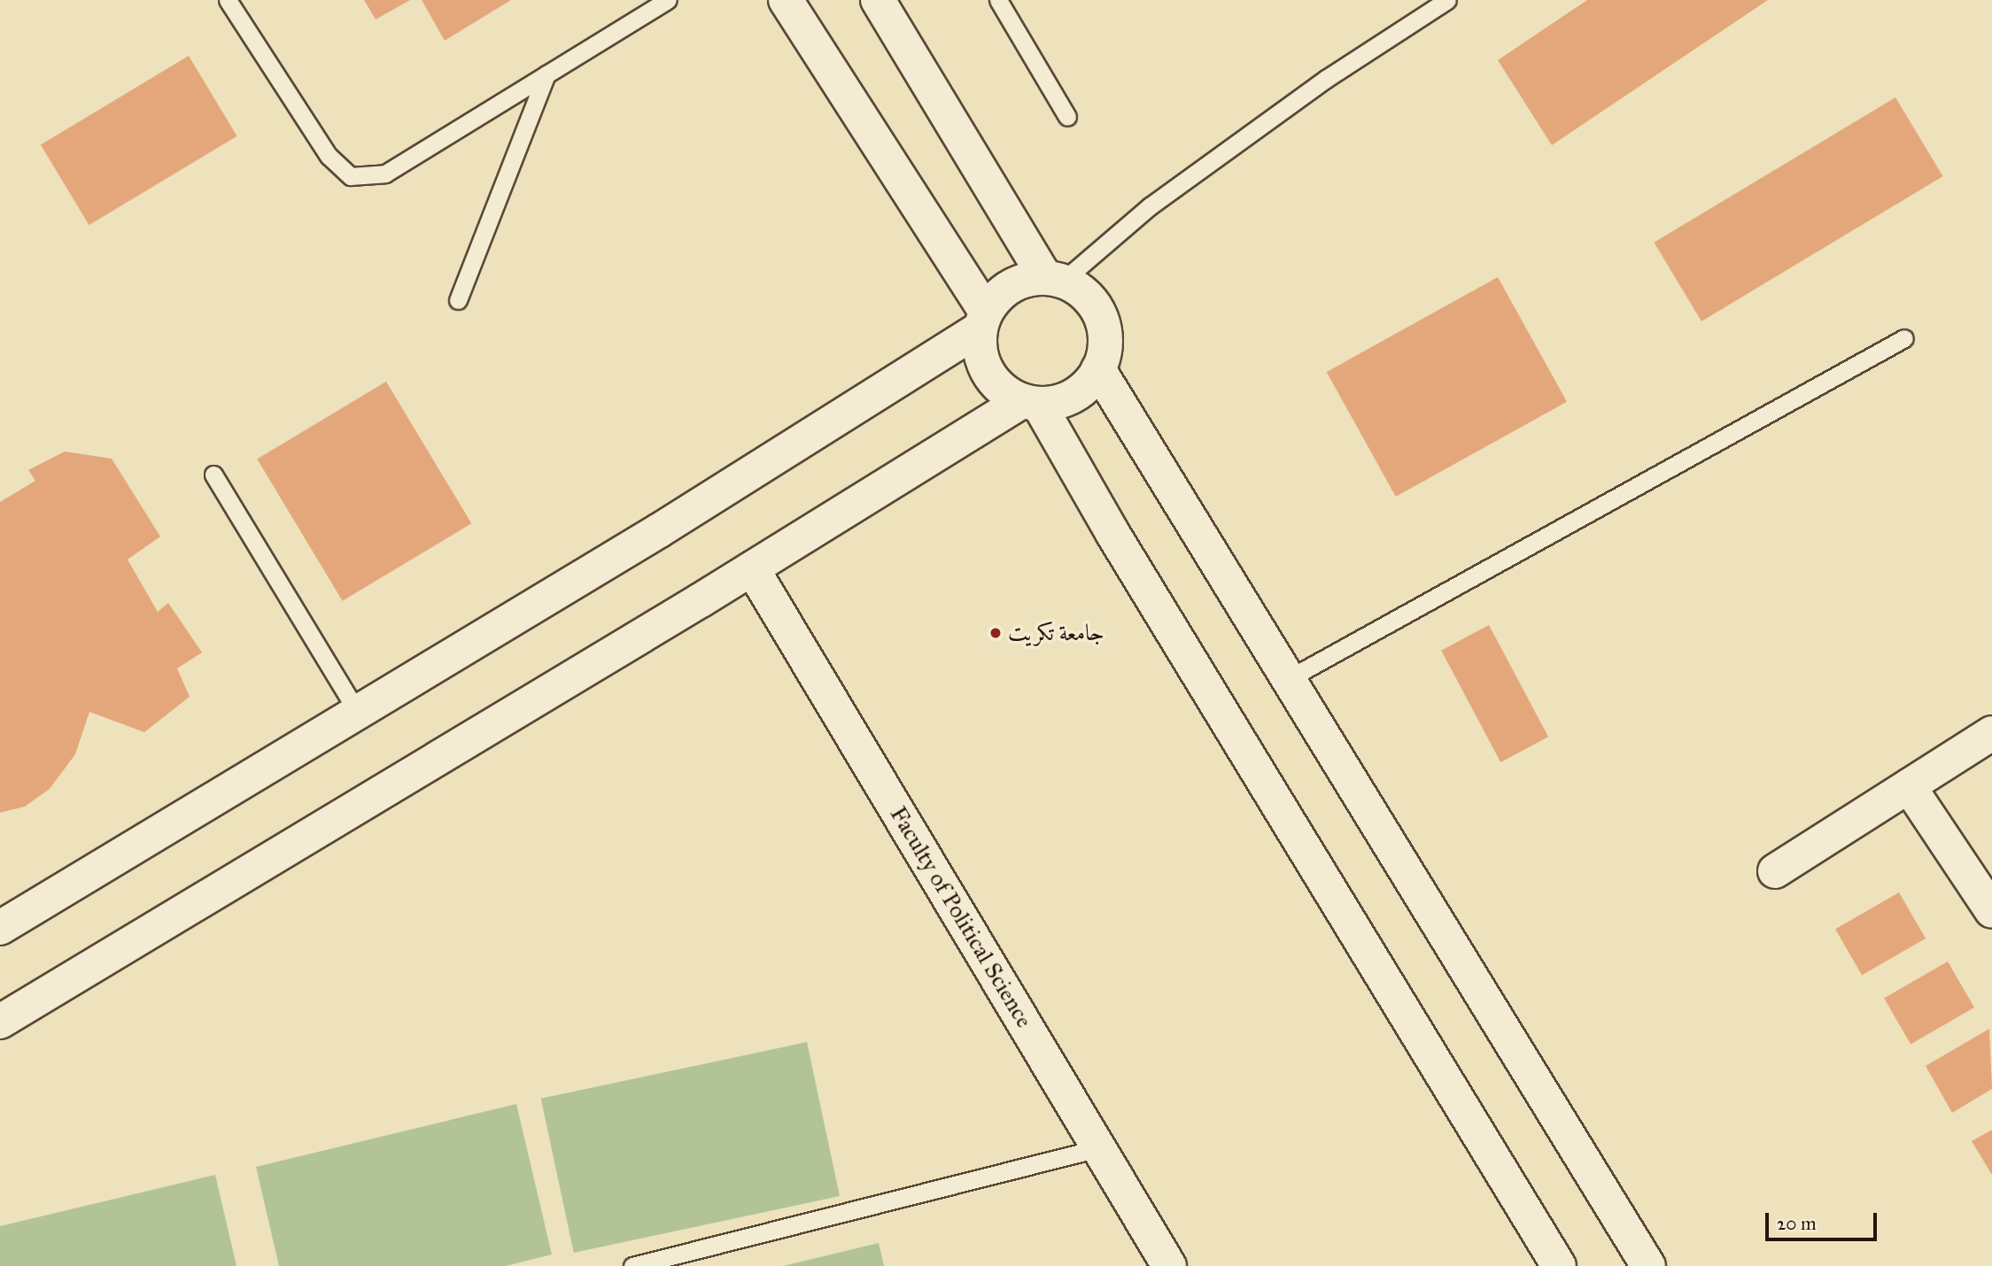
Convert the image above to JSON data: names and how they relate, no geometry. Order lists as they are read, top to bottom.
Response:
{
  "streets": {
    "street": ["Faculty of Political Science"]
  },
  "places": ["جامعة تكريت"],
  "scale_bar": "20 m"
}
